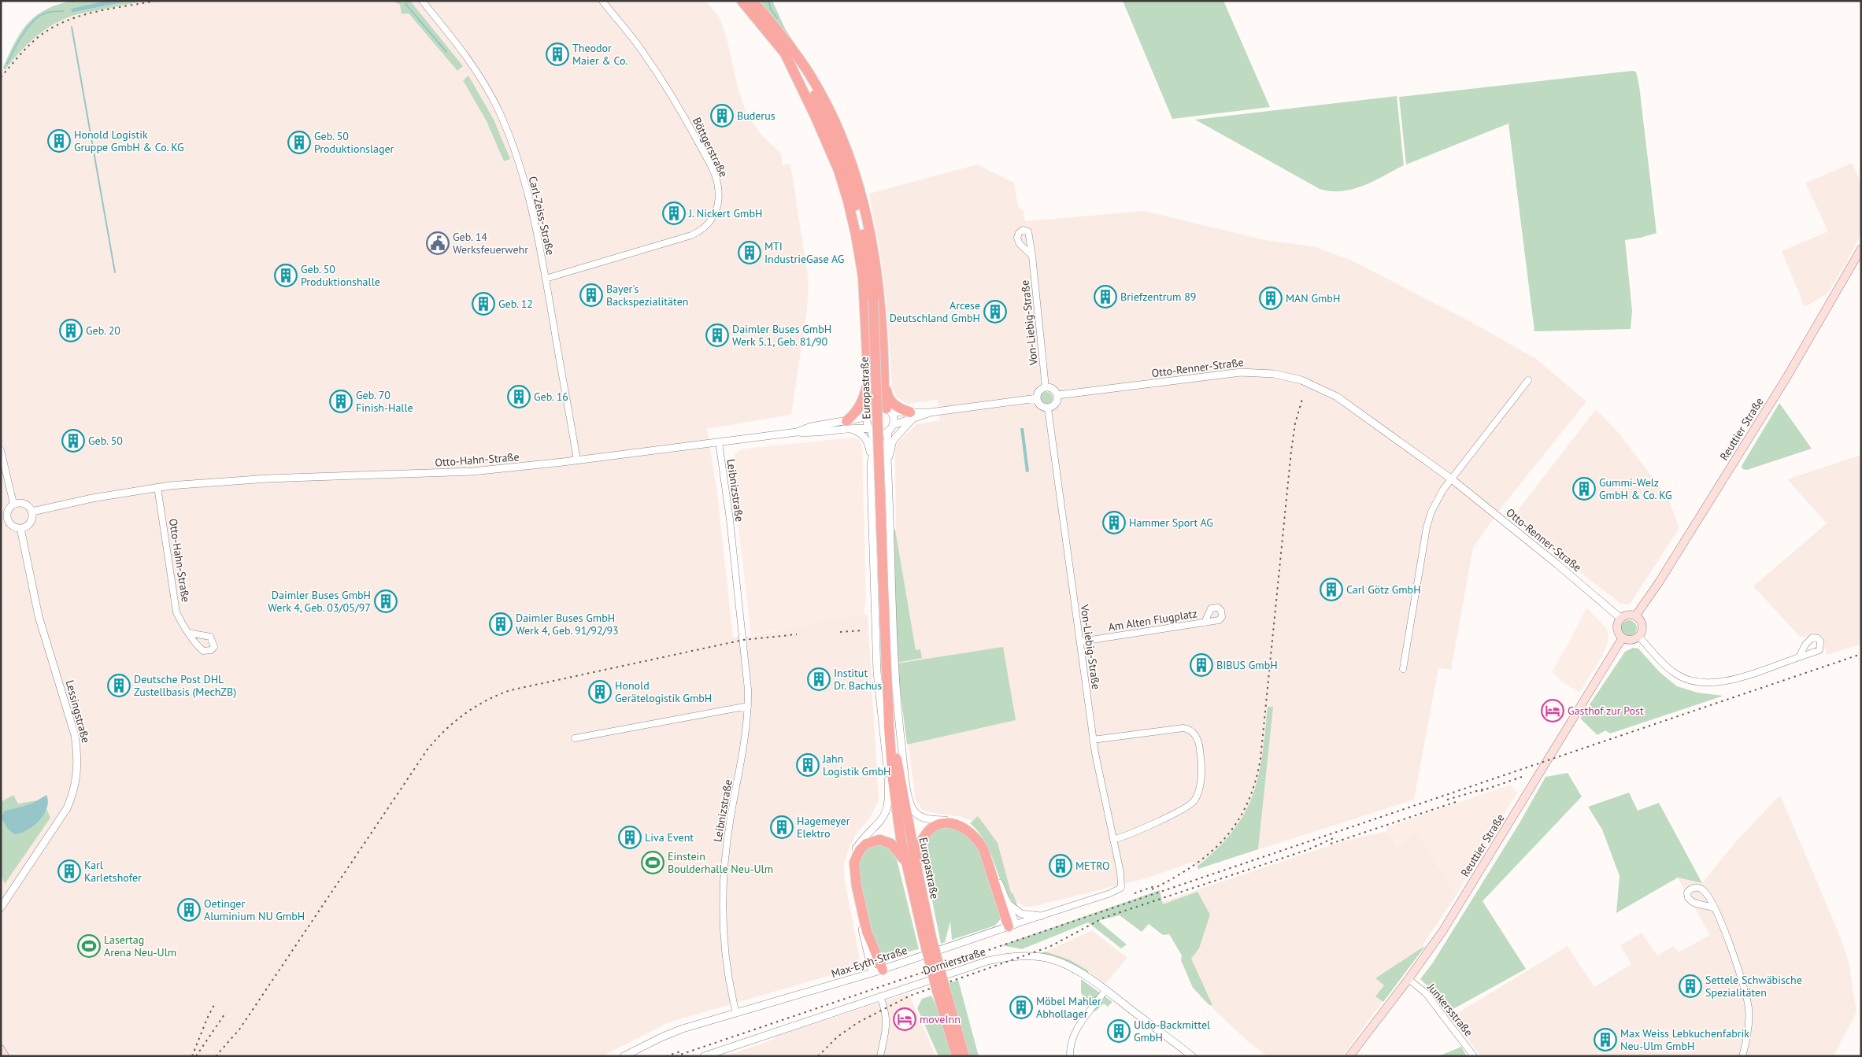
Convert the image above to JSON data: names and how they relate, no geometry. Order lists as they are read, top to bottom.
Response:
{
  "streets": {
    "highway": ["Europastraße"],
    "main road": ["Reuttier Straße"],
    "street": [
      "Böttgerstraße",
      "Carl-Zeiss-Straße",
      "Von-Liebig-Straße",
      "Otto-Renner-Straße",
      "Otto-Hahn-Straße",
      "Leibnizstraße",
      "Am Alten Flugplatz",
      "Lessingstraße",
      "Dornierstraße",
      "Max-Eyth-Straße",
      "Junkersstraße"
    ]
  },
  "crossings": [
    ["Böttgerstraße", "Carl-Zeiss-Straße"],
    ["Carl-Zeiss-Straße", "Otto-Hahn-Straße"],
    ["Von-Liebig-Straße", "Otto-Renner-Straße"],
    ["Von-Liebig-Straße", "Am Alten Flugplatz"],
    ["Von-Liebig-Straße", "Max-Eyth-Straße"],
    ["Otto-Renner-Straße", "Reuttier Straße"],
    ["Europastraße", "Otto-Hahn-Straße"],
    ["Europastraße", "Max-Eyth-Straße"],
    ["Reuttier Straße", "Junkersstraße"],
    ["Otto-Hahn-Straße", "Leibnizstraße"],
    ["Otto-Hahn-Straße", "Lessingstraße"],
    ["Leibnizstraße", "Max-Eyth-Straße"]
  ],
  "places": {
    "building": [
      "Theodor Maier & Co.",
      "Buderus",
      "Honold Logistik Gruppe GmbH & Co. KG",
      "Geb. 50 Produktionslager",
      "J. Nickert GmbH",
      "MTI IndustrieGase AG",
      "Geb. 50 Produktionshalle",
      "Bayer's Backspezialitäten",
      "Briefzentrum 89",
      "MAN GmbH",
      "Geb. 12",
      "Arcese Deutschland GmbH",
      "Geb. 20",
      "Daimler Buses GmbH Werk 5.1, Geb. 81/90",
      "Geb. 16",
      "Geb. 70 Finish-Halle",
      "Geb. 50",
      "Gummi-Welz GmbH & Co. KG",
      "Hammer Sport AG",
      "Carl Götz GmbH",
      "Daimler Buses GmbH Werk 4, Geb. 03/05/97",
      "Daimler Buses GmbH Werk 4, Geb. 91/92/93",
      "BIBUS GmbH",
      "Institut Dr. Bachus",
      "Deutsche Post DHL Zustellbasis (MechZB)",
      "Honold Gerätelogistik GmbH",
      "Jahn Logistik GmbH",
      "Hagemeyer Elektro",
      "Liva Event",
      "METRO",
      "Karl Karletshofer",
      "Oetinger Aluminium NU GmbH",
      "Settele Schwäbische Spezialitäten",
      "Möbel Mahler Abhollager",
      "Uldo-Backmittel GmbH",
      "Max Weiss Lebkuchenfabrik Neu-Ulm GmbH"
    ],
    "public building": ["Geb. 14 Werksfeuerwehr"],
    "hotel": ["Gasthof zur Post", "moveInn"],
    "sports": ["Einstein Boulderhalle Neu-Ulm", "Lasertag Arena Neu-Ulm"]
  }
}
